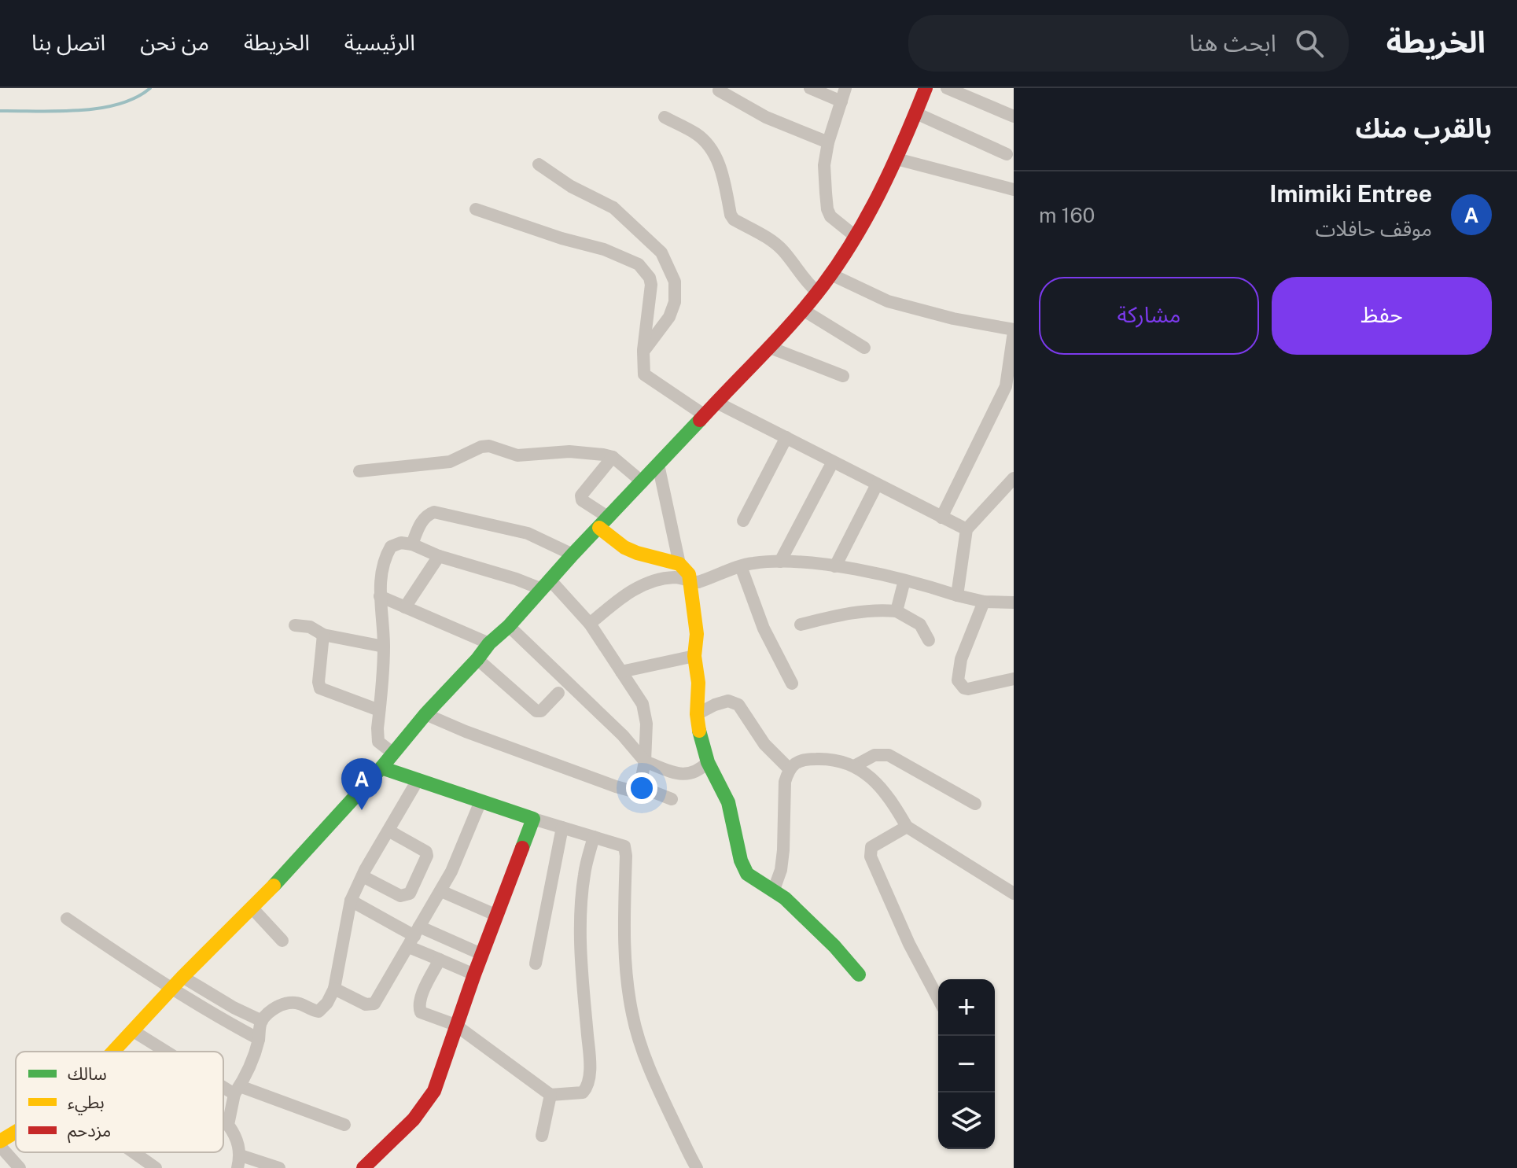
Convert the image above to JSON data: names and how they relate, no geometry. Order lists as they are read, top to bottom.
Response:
{
  "legend": ["سالك", "بطيء", "مزدحم"],
  "page": {
    "header": "الخريطة",
    "search": "ابحث هنا",
    "nav": [
      "الرئيسية",
      "الخريطة",
      "من نحن",
      "اتصل بنا"
    ],
    "heading": "بالقرب منك",
    "list": [
      {
        "mark": "A",
        "name": "Imimiki Entree",
        "note": "موقف حافلات",
        "value": "160 m"
      }
    ],
    "buttons": ["حفظ", "مشاركة"],
    "pins": "A",
    "map_buttons": ["+", "−"]
  }
}
